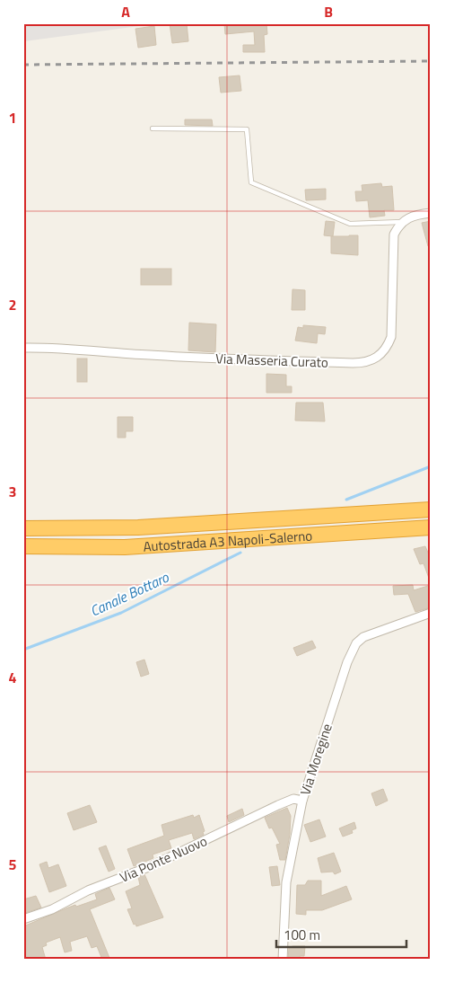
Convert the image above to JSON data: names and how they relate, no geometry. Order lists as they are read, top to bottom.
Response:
{
  "streets": {
    "highway": ["Autostrada A3 Napoli-Salerno"],
    "street": ["Via Masseria Curato", "Via Moregine", "Via Ponte Nuovo"]
  },
  "crossings": [
    ["Via Moregine", "Via Ponte Nuovo"]
  ],
  "water": ["Canale Bottaro"],
  "scale_bar": "100 m",
  "grid": {
    "columns": ["A", "B"],
    "rows": [
      "1",
      "2",
      "3",
      "4",
      "5"
    ]
  }
}
